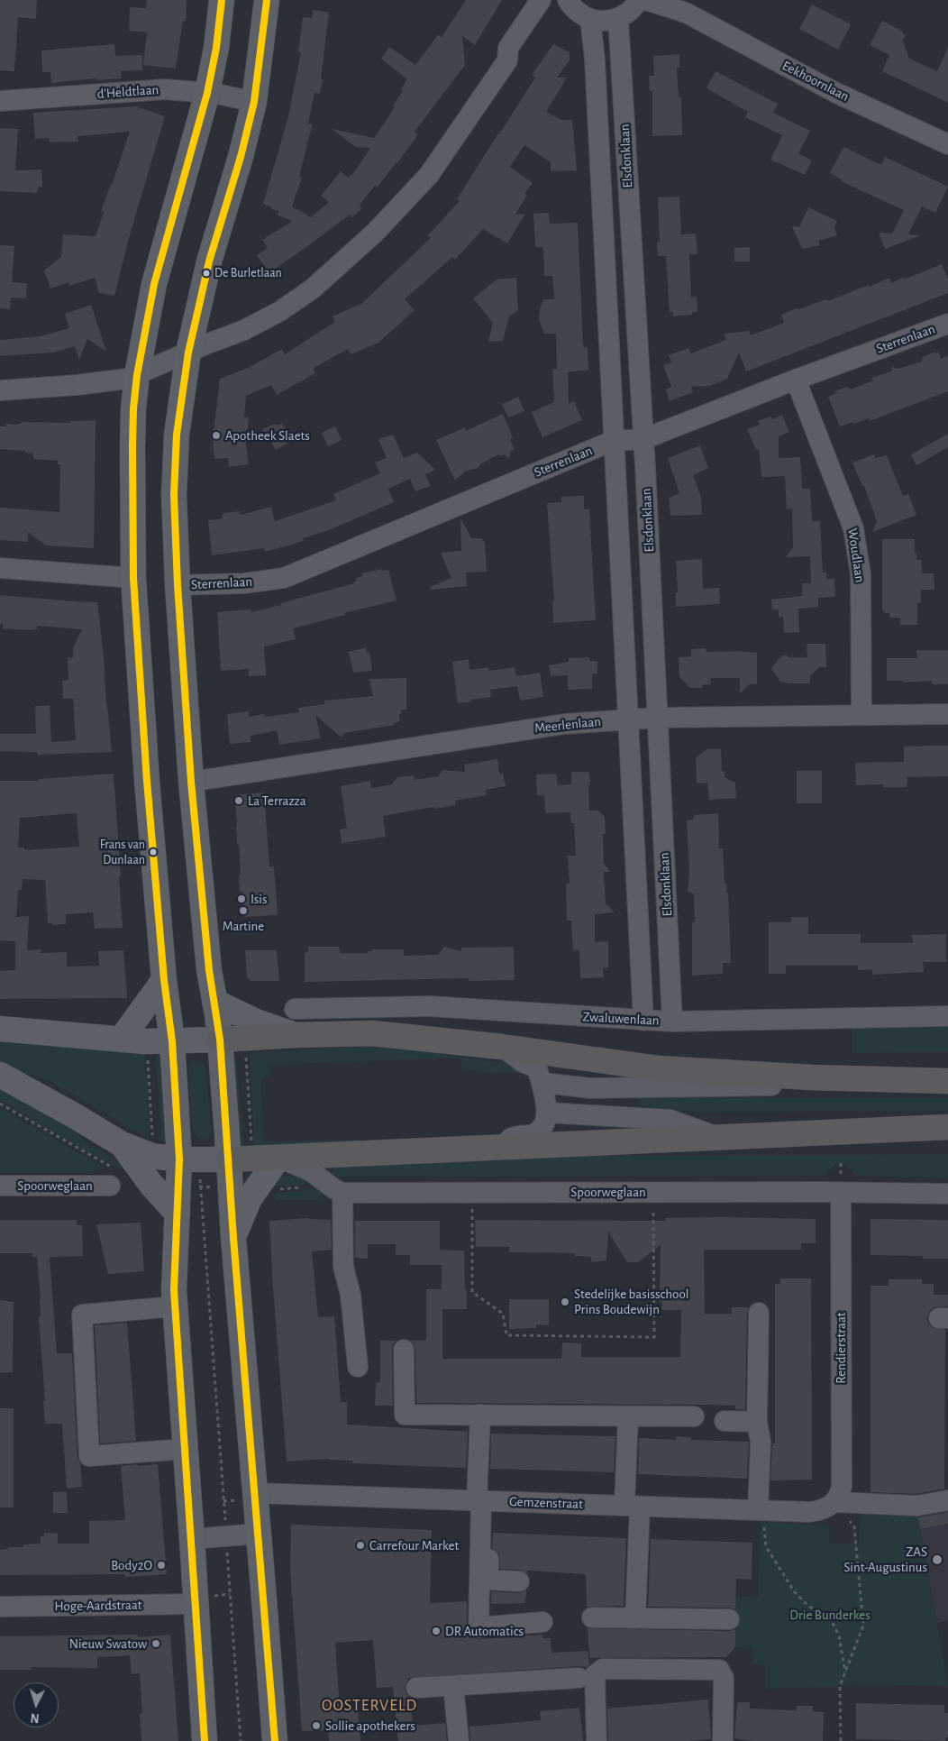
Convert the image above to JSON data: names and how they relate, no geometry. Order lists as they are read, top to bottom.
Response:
{
  "streets": {
    "street": [
      "Eekhoornlaan",
      "d'Heldtlaan",
      "Elsdonklaan",
      "Sterrenlaan",
      "Woudlaan",
      "Meerlenlaan",
      "Zwaluwenlaan",
      "Spoorweglaan",
      "Rendierstraat",
      "Gemzenstraat",
      "Hoge-Aardstraat"
    ]
  },
  "crossings": [
    ["Elsdonklaan", "Sterrenlaan"],
    ["Elsdonklaan", "Meerlenlaan"],
    ["Elsdonklaan", "Zwaluwenlaan"],
    ["Sterrenlaan", "Woudlaan"],
    ["Woudlaan", "Meerlenlaan"],
    ["Spoorweglaan", "Rendierstraat"],
    ["Rendierstraat", "Gemzenstraat"]
  ],
  "districts": ["OOSTERVELD"],
  "parks": ["Drie Bunderkes"],
  "places": [
    "De Burletlaan",
    "Apotheek Slaets",
    "La Terrazza",
    "Frans van Dunlaan",
    "Isis",
    "Martine",
    "Stedelijke basisschool Prins Boudewijn",
    "Carrefour Market",
    "ZAS Sint-Augustinus",
    "Body2O",
    "DR Automatics",
    "Nieuw Swatow",
    "Sollie apothekers"
  ],
  "north": "bottom"
}
